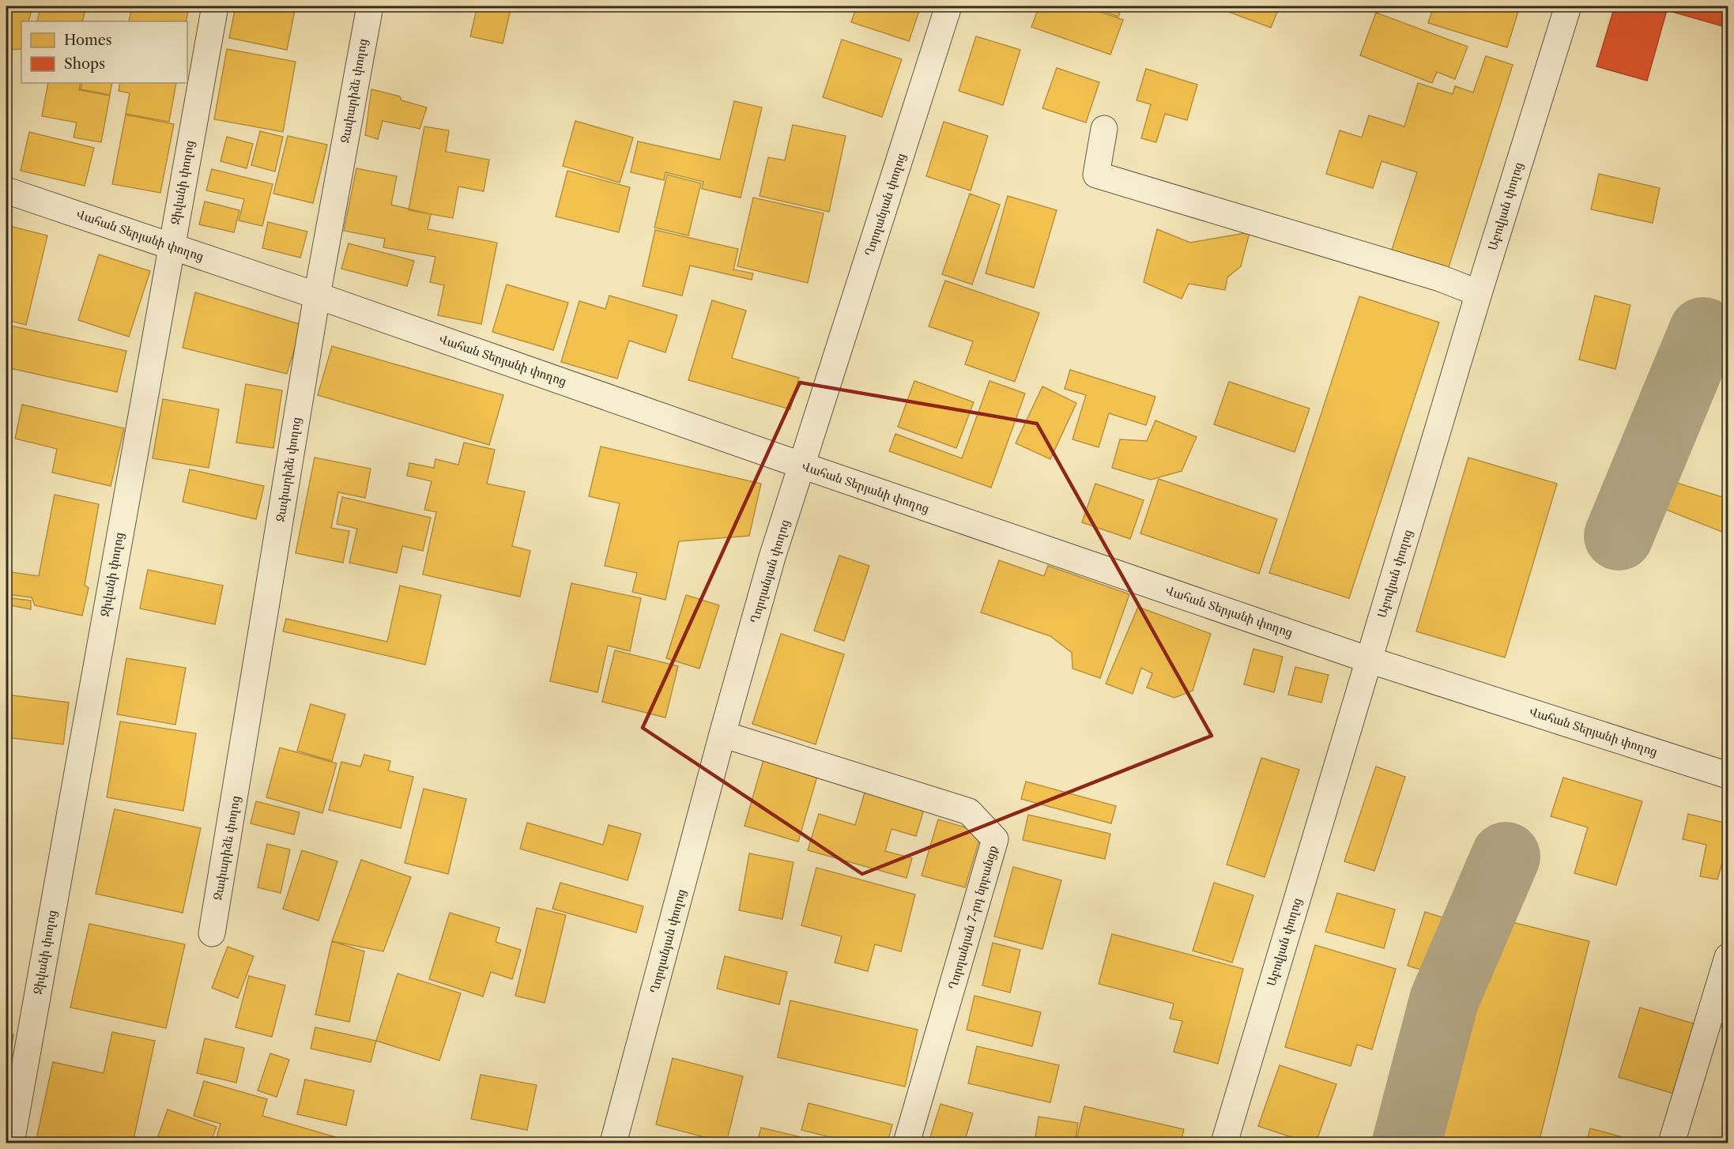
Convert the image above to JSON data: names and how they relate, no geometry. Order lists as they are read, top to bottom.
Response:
{
  "streets": {
    "street": [
      "Ջափարիձե փողոց",
      "Ջիվանի փողոց",
      "Ղորղանյան փողոց",
      "Աբովյան փողոց",
      "Վահան Տերյանի փողոց",
      "Ղորղանյան 7-րդ նրբանցք"
    ]
  },
  "crossings": [
    ["Ջափարիձե փողոց", "Վահան Տերյանի փողոց"],
    ["Ջիվանի փողոց", "Վահան Տերյանի փողոց"],
    ["Ղորղանյան փողոց", "Վահան Տերյանի փողոց"],
    ["Ղորղանյան փողոց", "Ղորղանյան 7-րդ նրբանցք"],
    ["Աբովյան փողոց", "Վահան Տերյանի փողոց"]
  ],
  "legend": ["Homes", "Shops"]
}
